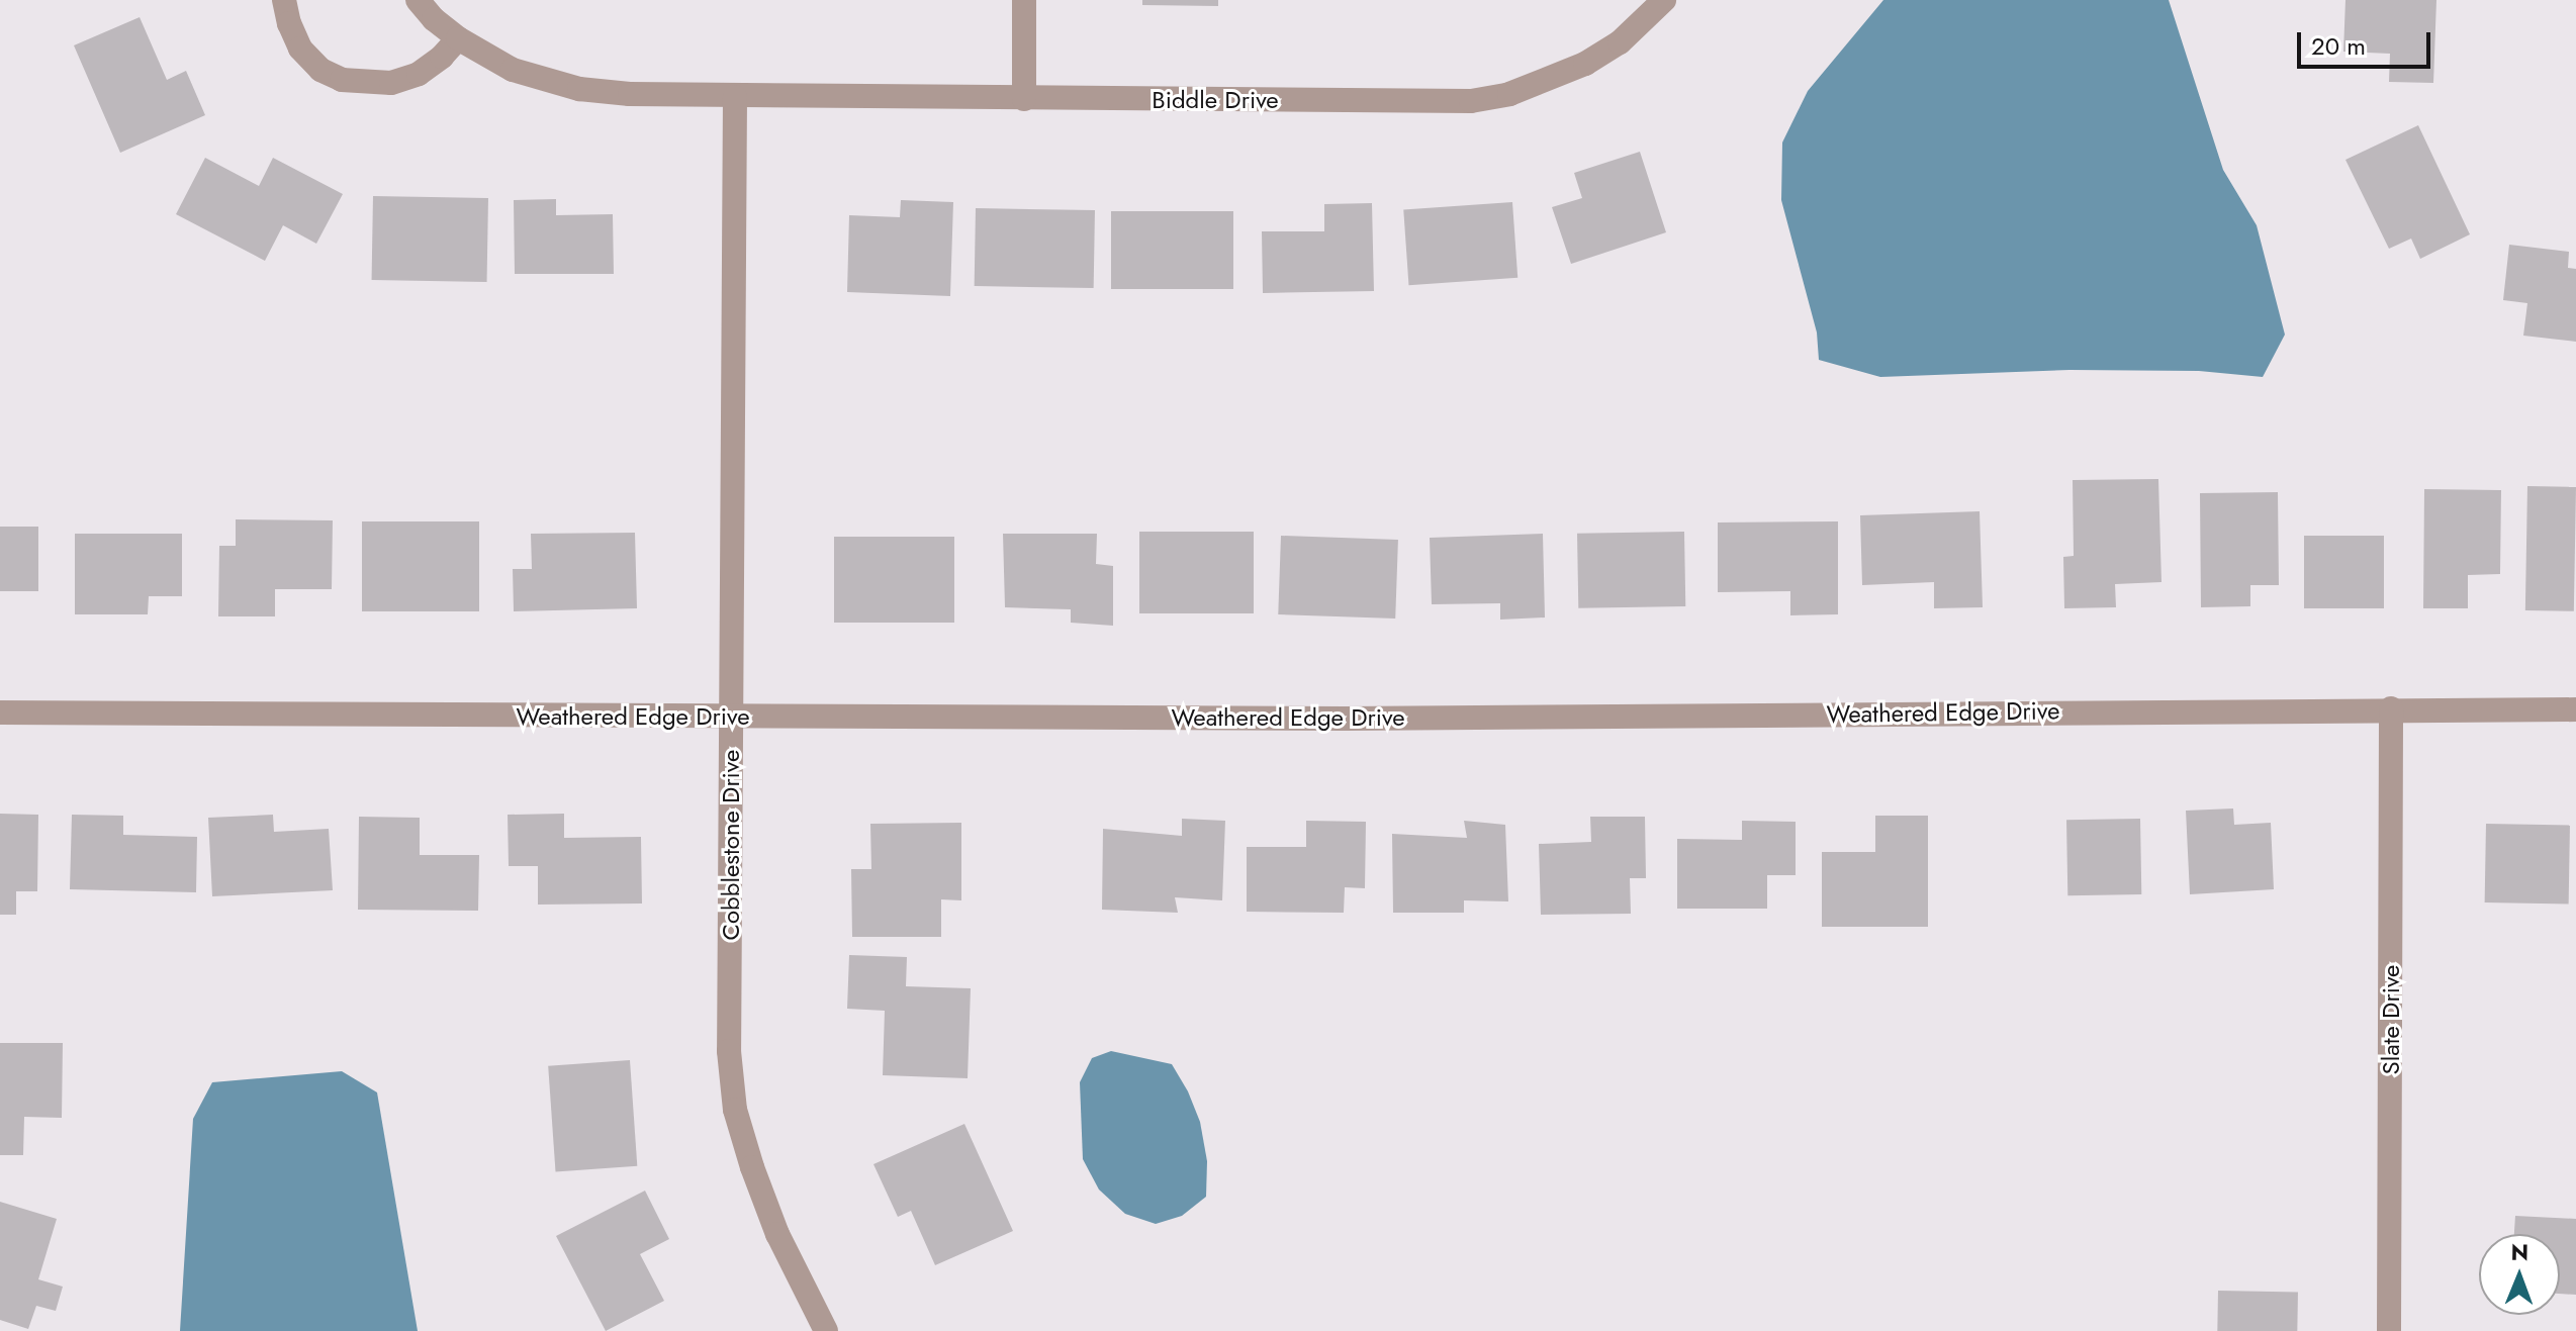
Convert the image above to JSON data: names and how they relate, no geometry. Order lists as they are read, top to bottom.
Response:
{
  "streets": {
    "street": [
      "Biddle Drive",
      "Weathered Edge Drive",
      "Cobblestone Drive",
      "Slate Drive"
    ]
  },
  "crossings": [
    ["Biddle Drive", "Cobblestone Drive"],
    ["Weathered Edge Drive", "Cobblestone Drive"],
    ["Weathered Edge Drive", "Slate Drive"]
  ],
  "scale_bar": "20 m",
  "north": "top"
}
